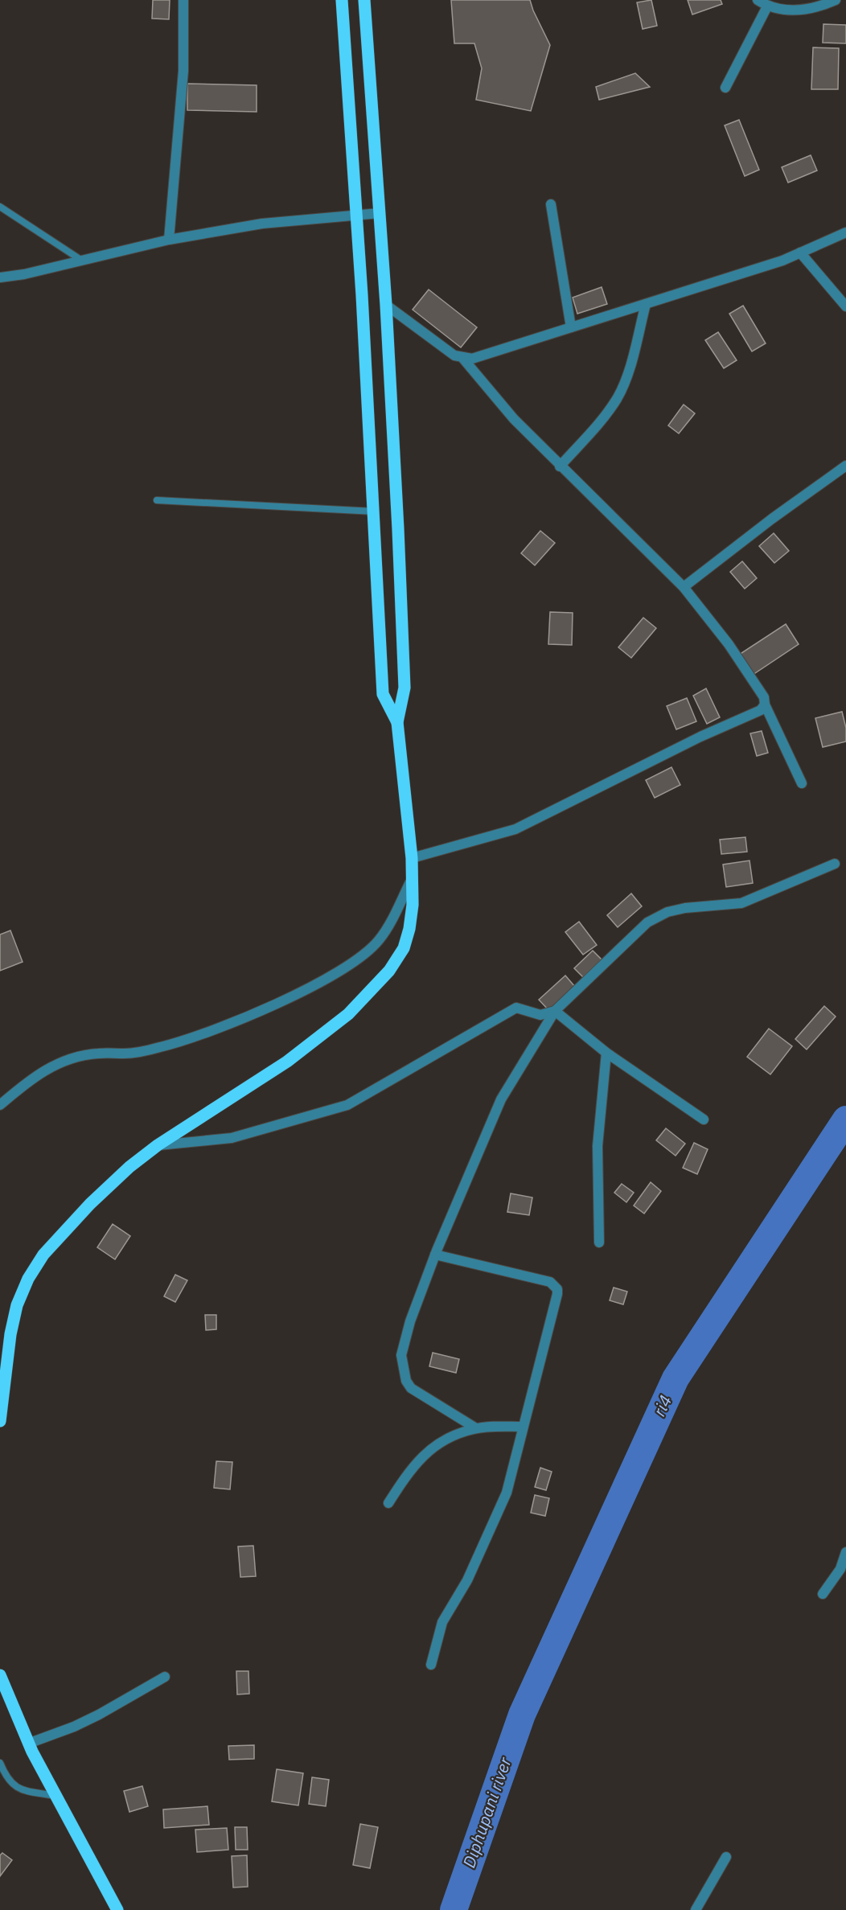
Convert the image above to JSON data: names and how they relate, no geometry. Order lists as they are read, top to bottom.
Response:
{
  "water": ["ri4", "Diphupani river"]
}
